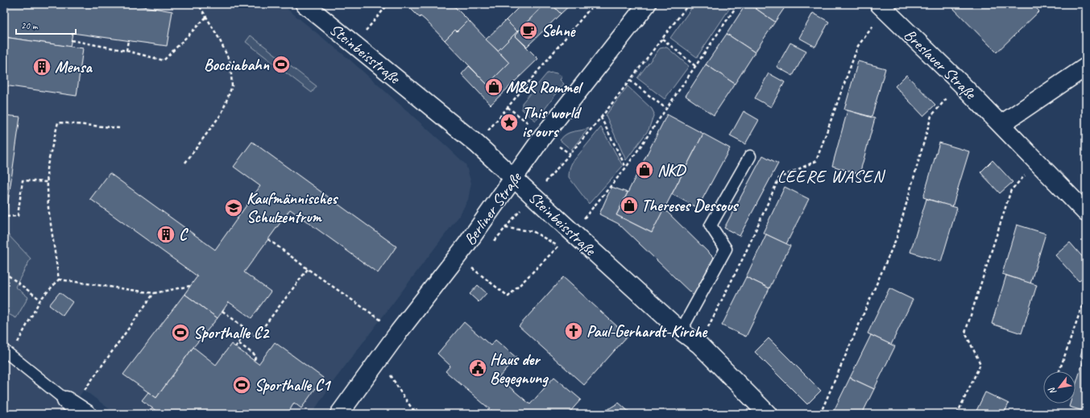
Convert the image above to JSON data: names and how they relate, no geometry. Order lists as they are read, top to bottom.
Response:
{
  "streets": {
    "street": ["Steinbeisstraße", "Breslauer Straße", "Berliner Straße"]
  },
  "crossings": [
    ["Steinbeisstraße", "Berliner Straße"]
  ],
  "districts": ["LEERE WASEN"],
  "places": {
    "cafe": ["Sehne"],
    "sports": ["Bocciabahn", "Sporthalle C2", "Sporthalle C1"],
    "building": ["Mensa", "C"],
    "shop": ["M&R Rommel", "NKD", "Thereses Dessous"],
    "place": ["This world is ours"],
    "school or university": ["Kaufmännisches Schulzentrum"],
    "church": ["Paul-Gerhardt-Kirche"],
    "public building": ["Haus der Begegnung"]
  },
  "scale_bar": "20 m",
  "north": "bottom left"
}
